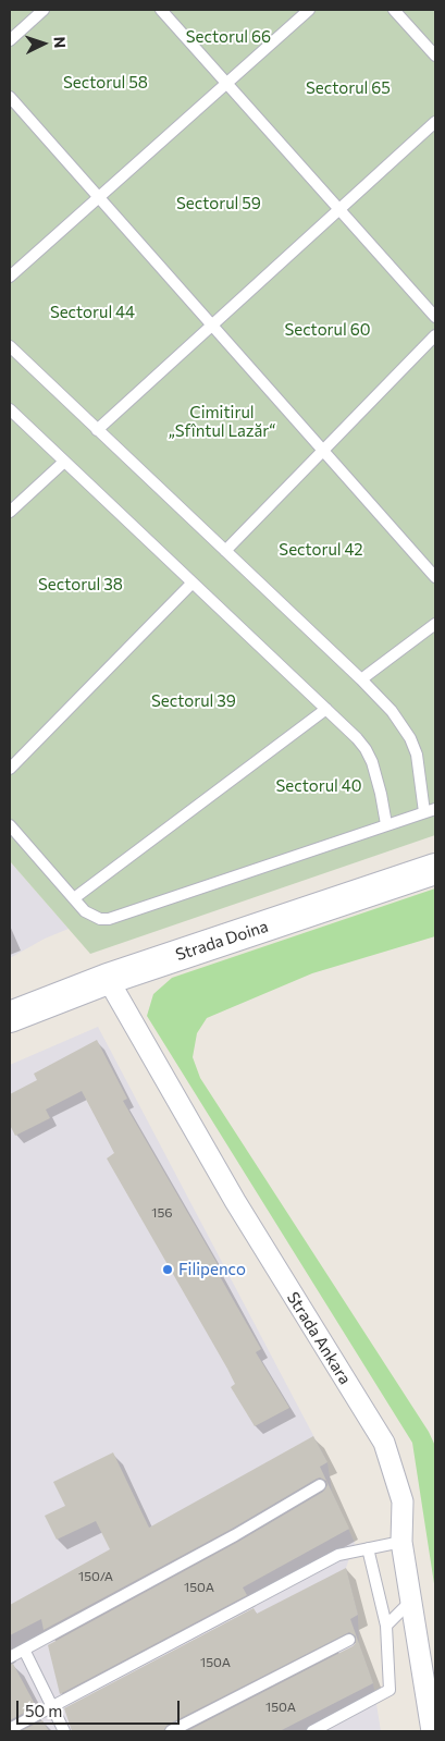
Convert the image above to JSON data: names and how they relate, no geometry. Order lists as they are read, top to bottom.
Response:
{
  "streets": {
    "main road": ["Strada Doina"],
    "street": ["Strada Ankara"]
  },
  "crossings": [
    ["Strada Doina", "Strada Ankara"]
  ],
  "parks": [
    "Sectorul 66",
    "Sectorul 58",
    "Sectorul 65",
    "Sectorul 59",
    "Sectorul 44",
    "Sectorul 60",
    "Cimitirul „Sfîntul Lazăr“",
    "Sectorul 42",
    "Sectorul 38",
    "Sectorul 39",
    "Sectorul 40"
  ],
  "places": ["Filipenco"],
  "house_numbers": [
    "156",
    "150/A",
    "150A",
    "150A",
    "150A"
  ],
  "scale_bar": "50 m",
  "north": "right"
}
